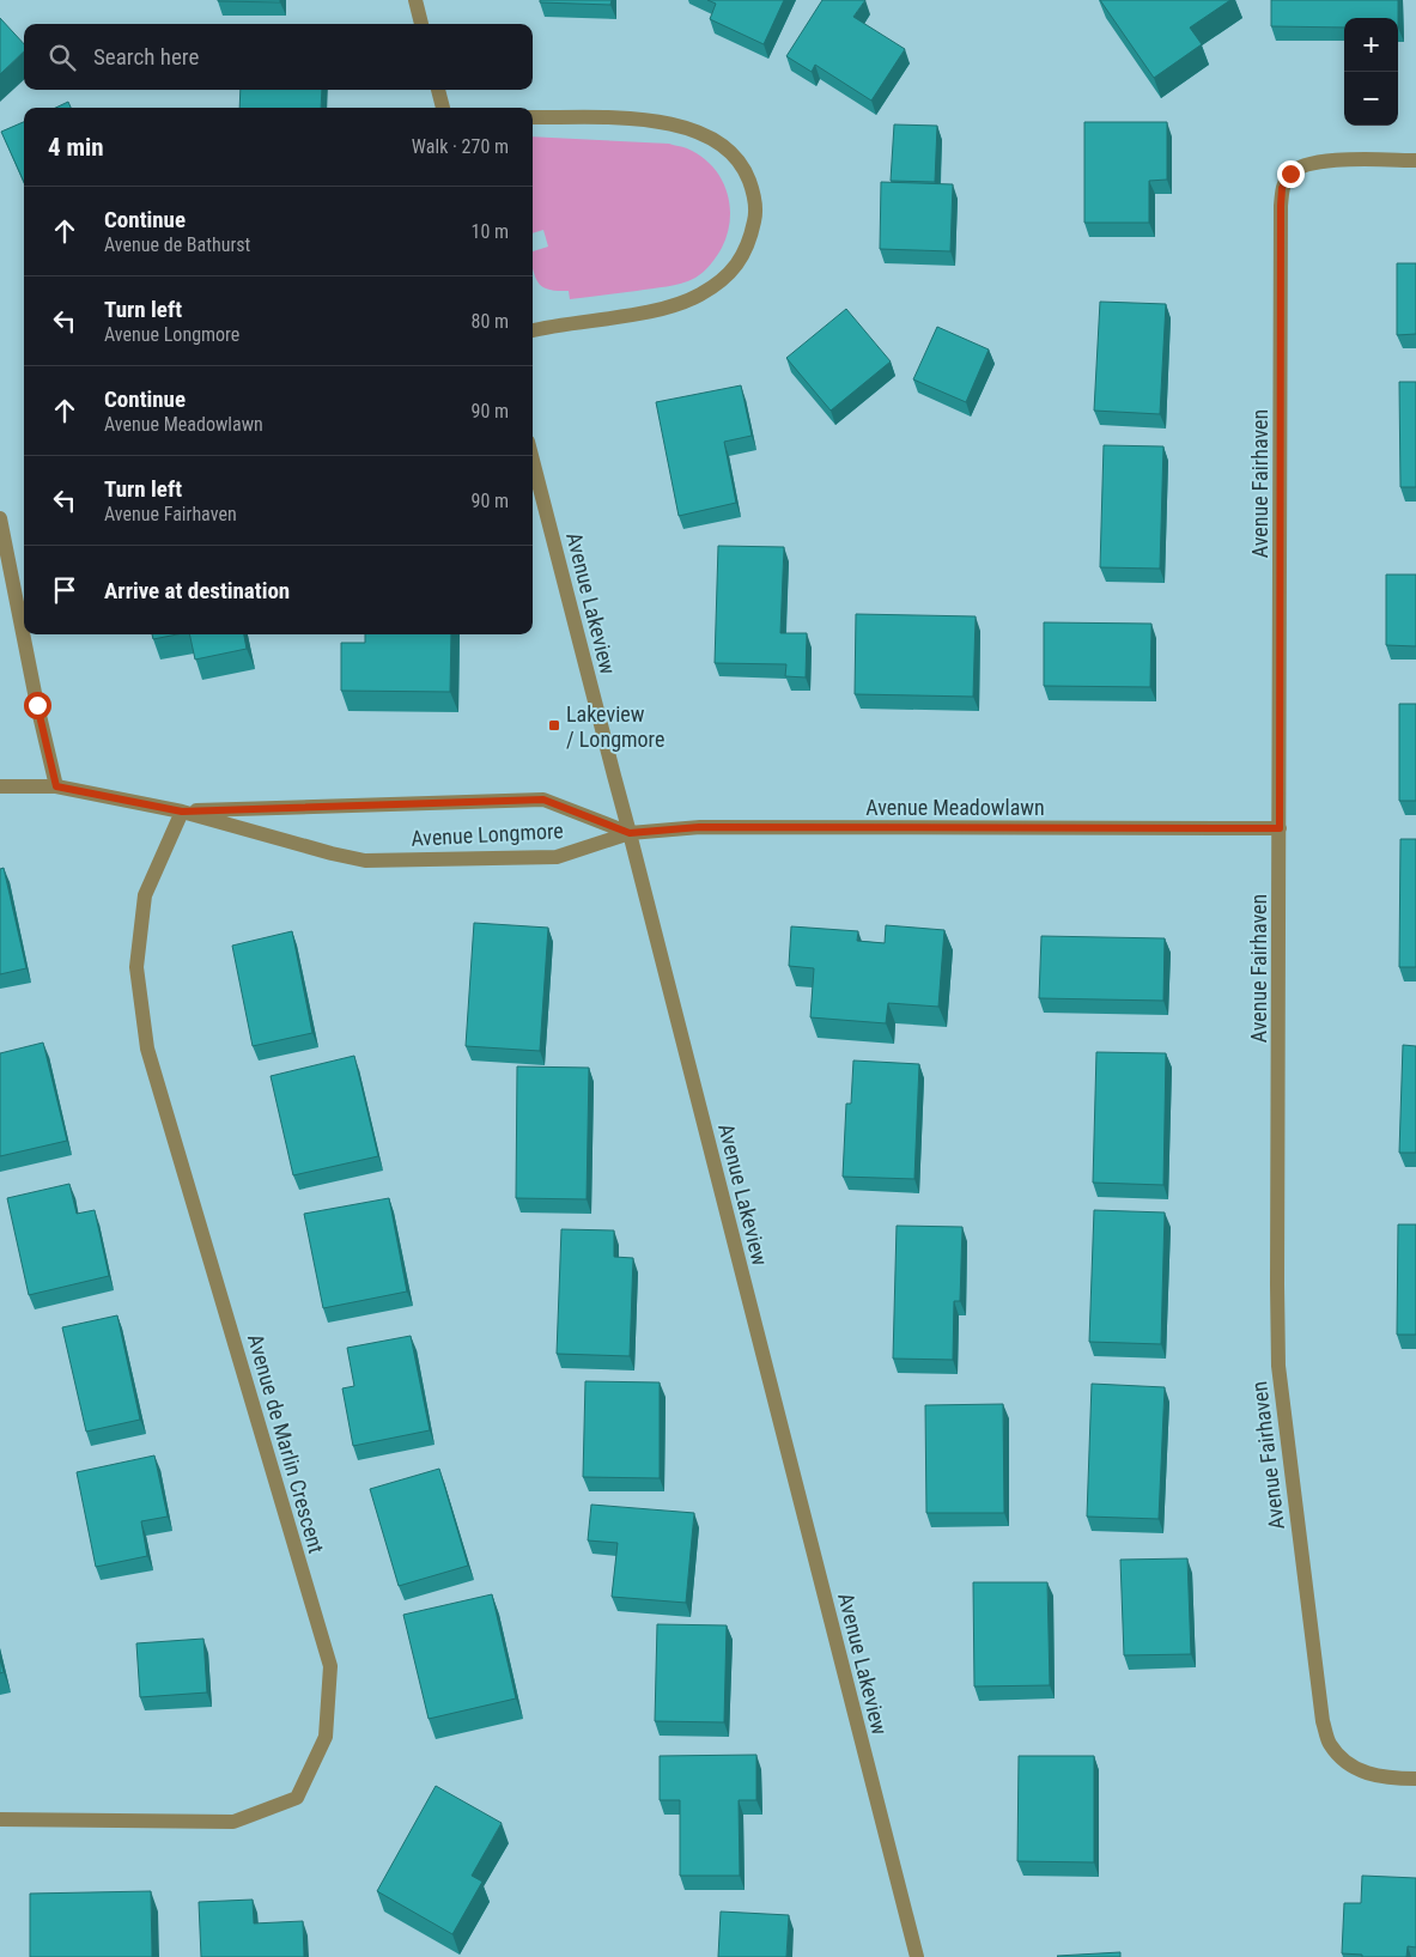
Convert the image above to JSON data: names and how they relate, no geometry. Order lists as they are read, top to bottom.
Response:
{
  "streets": {
    "street": [
      "Avenue Fairhaven",
      "Avenue Lakeview",
      "Avenue Meadowlawn",
      "Avenue Longmore",
      "Avenue de Marlin Crescent"
    ]
  },
  "crossings": [
    ["Avenue Fairhaven", "Avenue Meadowlawn"],
    ["Avenue Lakeview", "Avenue Meadowlawn"],
    ["Avenue Lakeview", "Avenue Longmore"],
    ["Avenue Meadowlawn", "Avenue Longmore"],
    ["Avenue Longmore", "Avenue de Marlin Crescent"]
  ],
  "places": {
    "transit": ["Lakeview / Longmore"]
  },
  "page": {
    "map_buttons": ["+", "−"],
    "search": "Search here",
    "heading": ["4 min", "Walk · 270 m"],
    "list": [
      ["Continue", "Avenue de Bathurst", "10 m"],
      ["Turn left", "Avenue Longmore", "80 m"],
      ["Continue", "Avenue Meadowlawn", "90 m"],
      ["Turn left", "Avenue Fairhaven", "90 m"],
      "Arrive at destination"
    ]
  }
}
